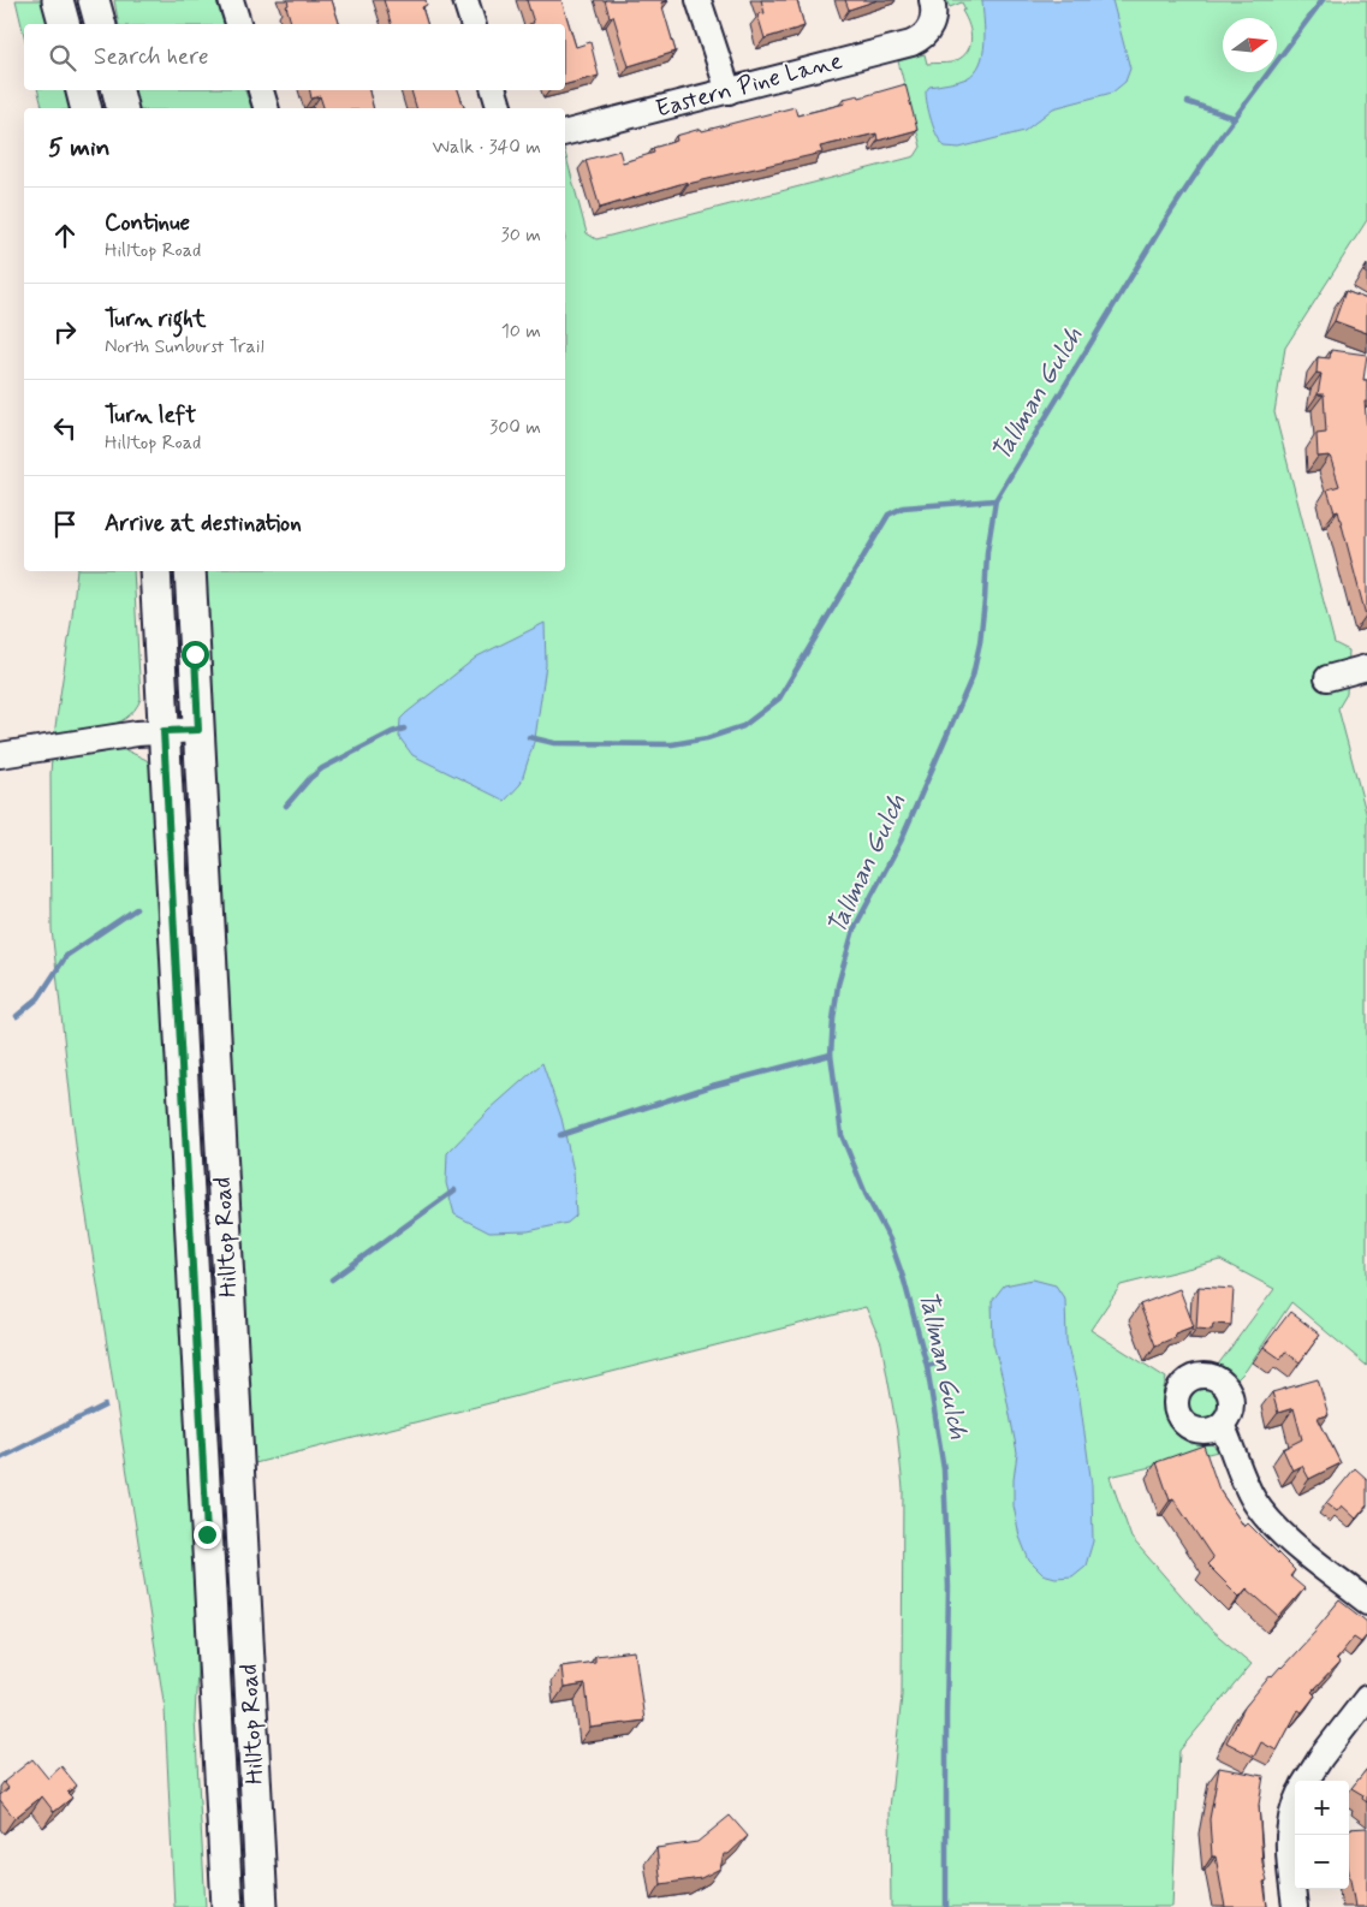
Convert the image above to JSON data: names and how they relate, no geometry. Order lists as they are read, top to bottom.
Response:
{
  "streets": {
    "main road": ["Hilltop Road"],
    "street": ["Eastern Pine Lane"]
  },
  "water": ["Tallman Gulch"],
  "north": "right",
  "page": {
    "search": "Search here",
    "heading": ["5 min", "Walk · 340 m"],
    "list": [
      ["Continue", "Hilltop Road", "30 m"],
      ["Turn right", "North Sunburst Trail", "10 m"],
      ["Turn left", "Hilltop Road", "300 m"],
      "Arrive at destination"
    ],
    "map_buttons": ["+", "−"]
  }
}
